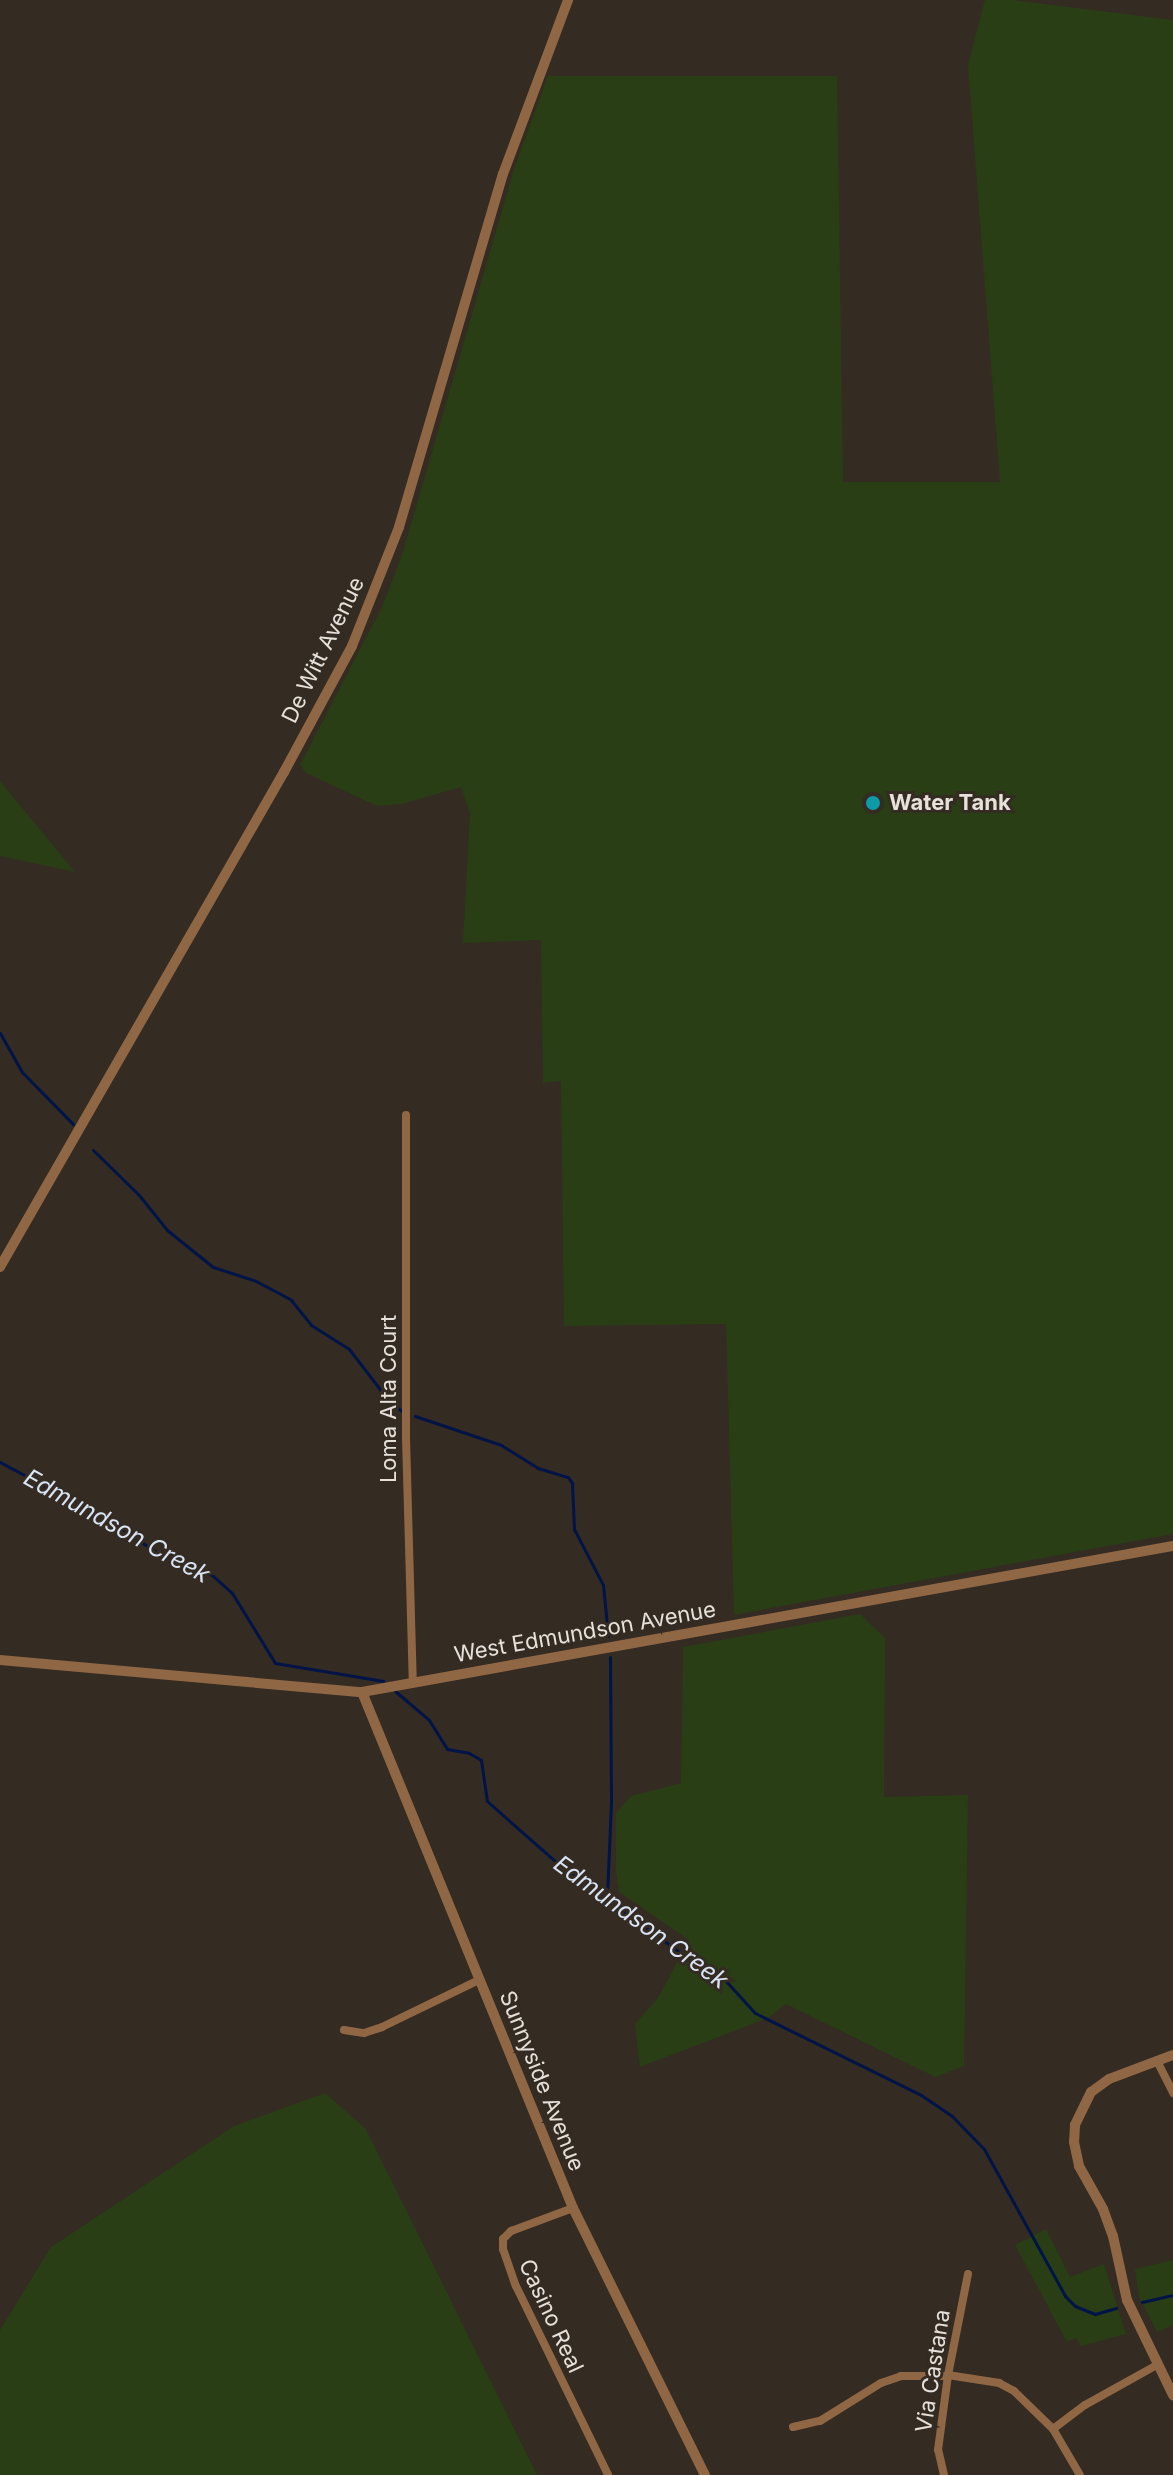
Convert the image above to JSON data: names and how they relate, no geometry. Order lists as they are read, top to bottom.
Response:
{
  "streets": {
    "street": [
      "De Witt Avenue",
      "Loma Alta Court",
      "West Edmundson Avenue",
      "Sunnyside Avenue",
      "Casino Real",
      "Via Castana"
    ]
  },
  "crossings": [
    ["Loma Alta Court", "West Edmundson Avenue"],
    ["West Edmundson Avenue", "Sunnyside Avenue"],
    ["Sunnyside Avenue", "Casino Real"]
  ],
  "water": ["Edmundson Creek"],
  "places": ["Water Tank"]
}
